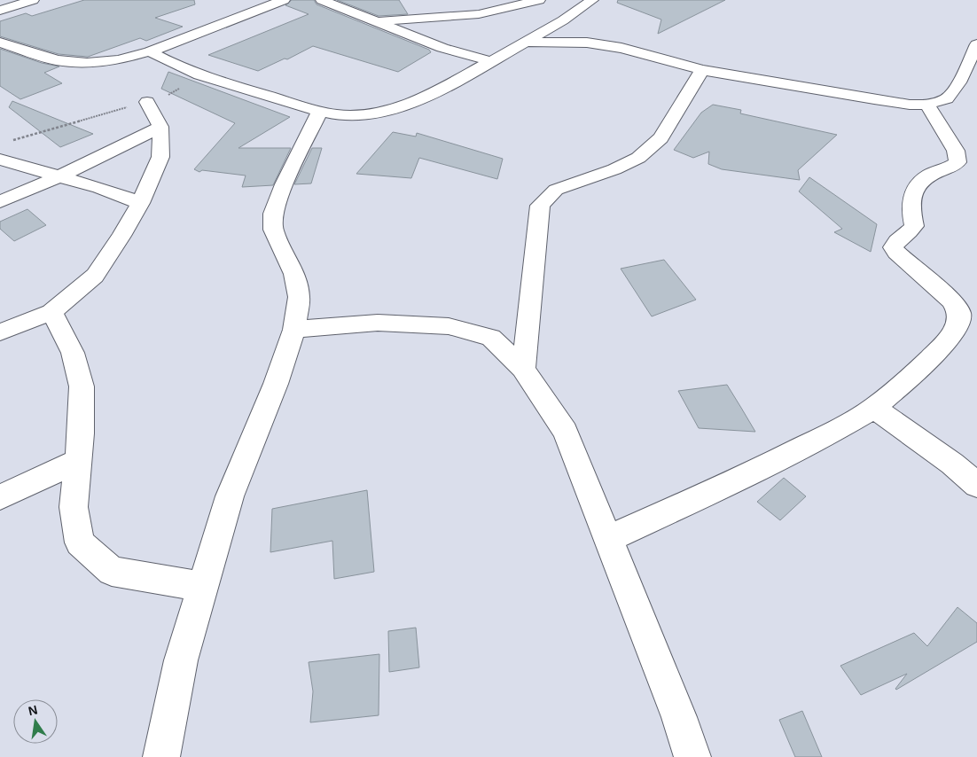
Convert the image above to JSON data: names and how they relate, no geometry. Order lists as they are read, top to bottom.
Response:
{
  "north": "top"
}
